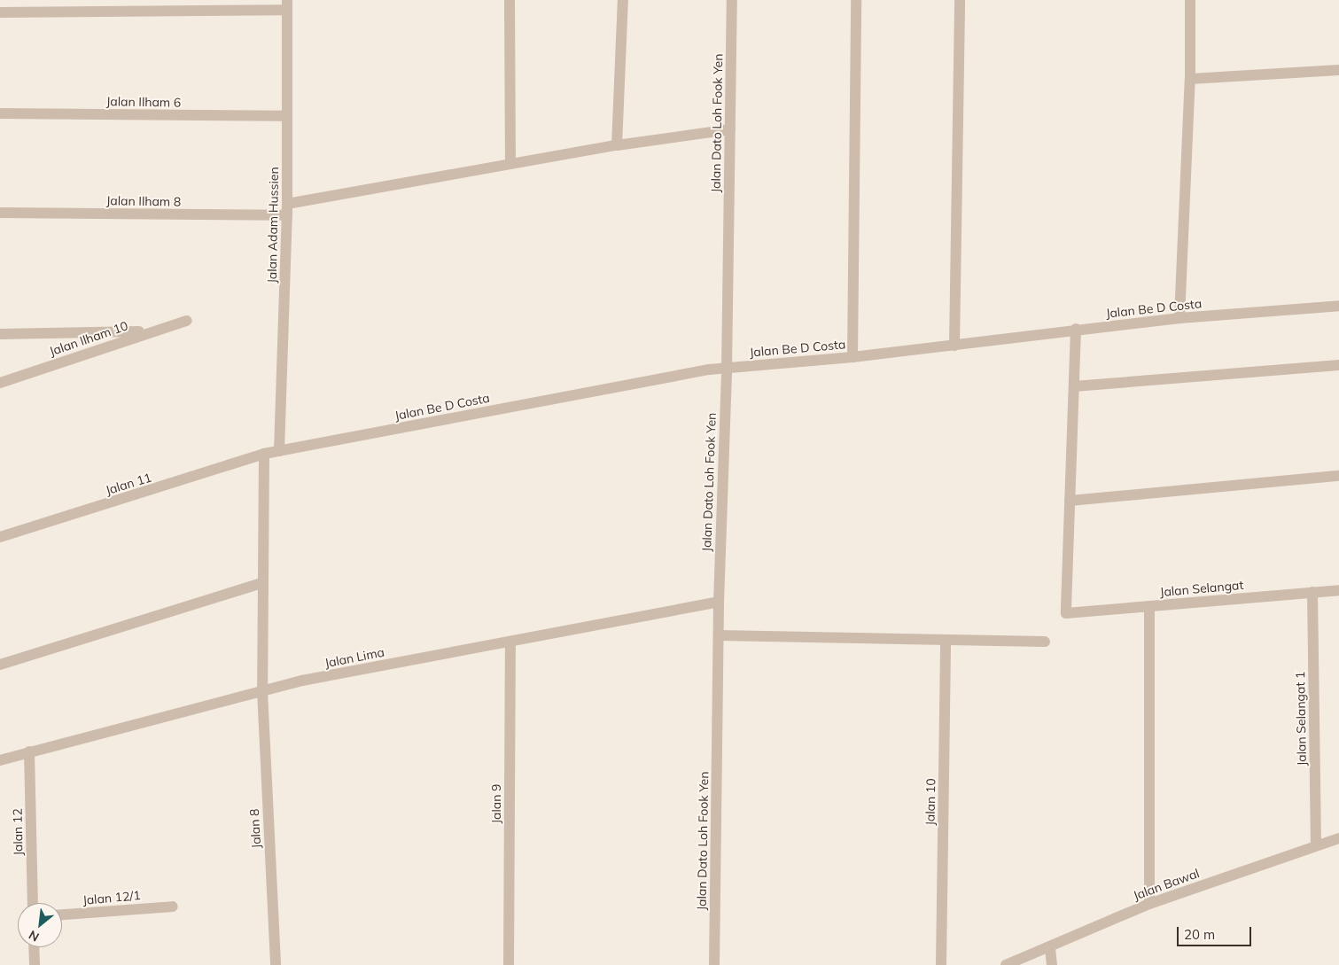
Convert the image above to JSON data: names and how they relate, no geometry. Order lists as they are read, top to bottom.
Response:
{
  "streets": {
    "street": [
      "Jalan Ilham 6",
      "Jalan Dato Loh Fook Yen",
      "Jalan Ilham 8",
      "Jalan Adam Hussien",
      "Jalan Be D Costa",
      "Jalan Ilham 10",
      "Jalan 11",
      "Jalan Selangat",
      "Jalan Lima",
      "Jalan Selangat 1",
      "Jalan 10",
      "Jalan 9",
      "Jalan 8",
      "Jalan 12",
      "Jalan Bawal",
      "Jalan 12/1"
    ]
  },
  "crossings": [
    ["Jalan Ilham 6", "Jalan Adam Hussien"],
    ["Jalan Dato Loh Fook Yen", "Jalan Be D Costa"],
    ["Jalan Dato Loh Fook Yen", "Jalan Lima"],
    ["Jalan Ilham 8", "Jalan Adam Hussien"],
    ["Jalan Adam Hussien", "Jalan Be D Costa"],
    ["Jalan Be D Costa", "Jalan 11"],
    ["Jalan Be D Costa", "Jalan 8"],
    ["Jalan 11", "Jalan 8"],
    ["Jalan Selangat", "Jalan Selangat 1"],
    ["Jalan Lima", "Jalan 9"],
    ["Jalan Lima", "Jalan 8"],
    ["Jalan Lima", "Jalan 12"],
    ["Jalan Selangat 1", "Jalan Bawal"]
  ],
  "scale_bar": "20 m",
  "north": "bottom left"
}
